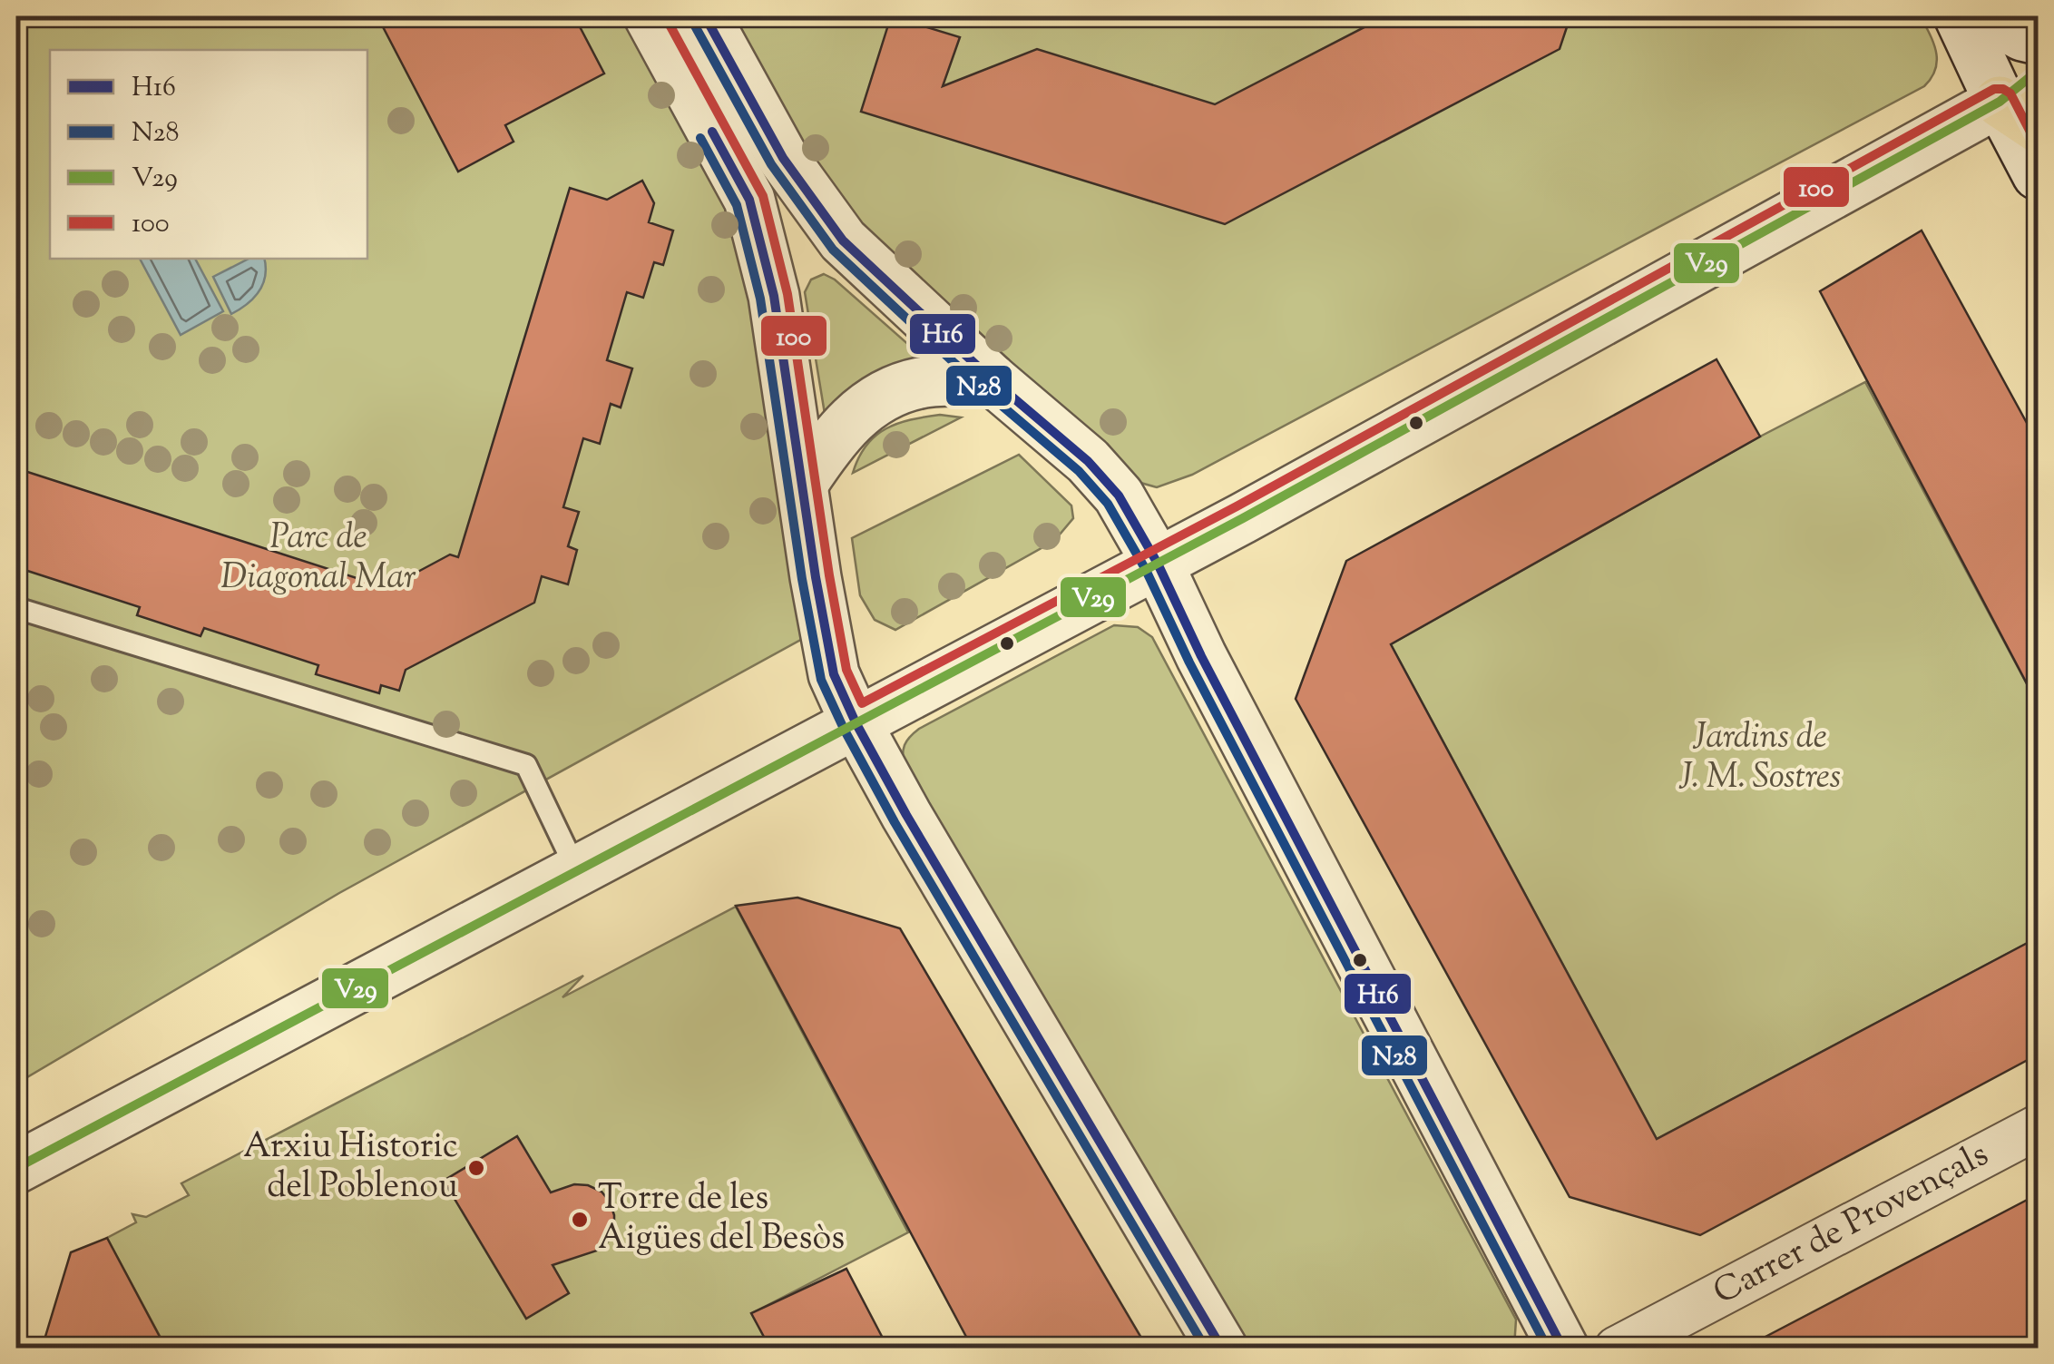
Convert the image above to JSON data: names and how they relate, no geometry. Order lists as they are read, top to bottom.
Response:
{
  "streets": {
    "street": ["Carrer de Provençals"]
  },
  "parks": ["Parc de Diagonal Mar", "Jardins de J. M. Sostres"],
  "places": ["Arxiu Historic del Poblenou", "Torre de les Aigües del Besòs"],
  "lines": [
    "transit line H16",
    "transit line 100",
    "transit line N28",
    "transit line V29"
  ],
  "legend": [
    "H16",
    "N28",
    "V29",
    "100"
  ]
}
